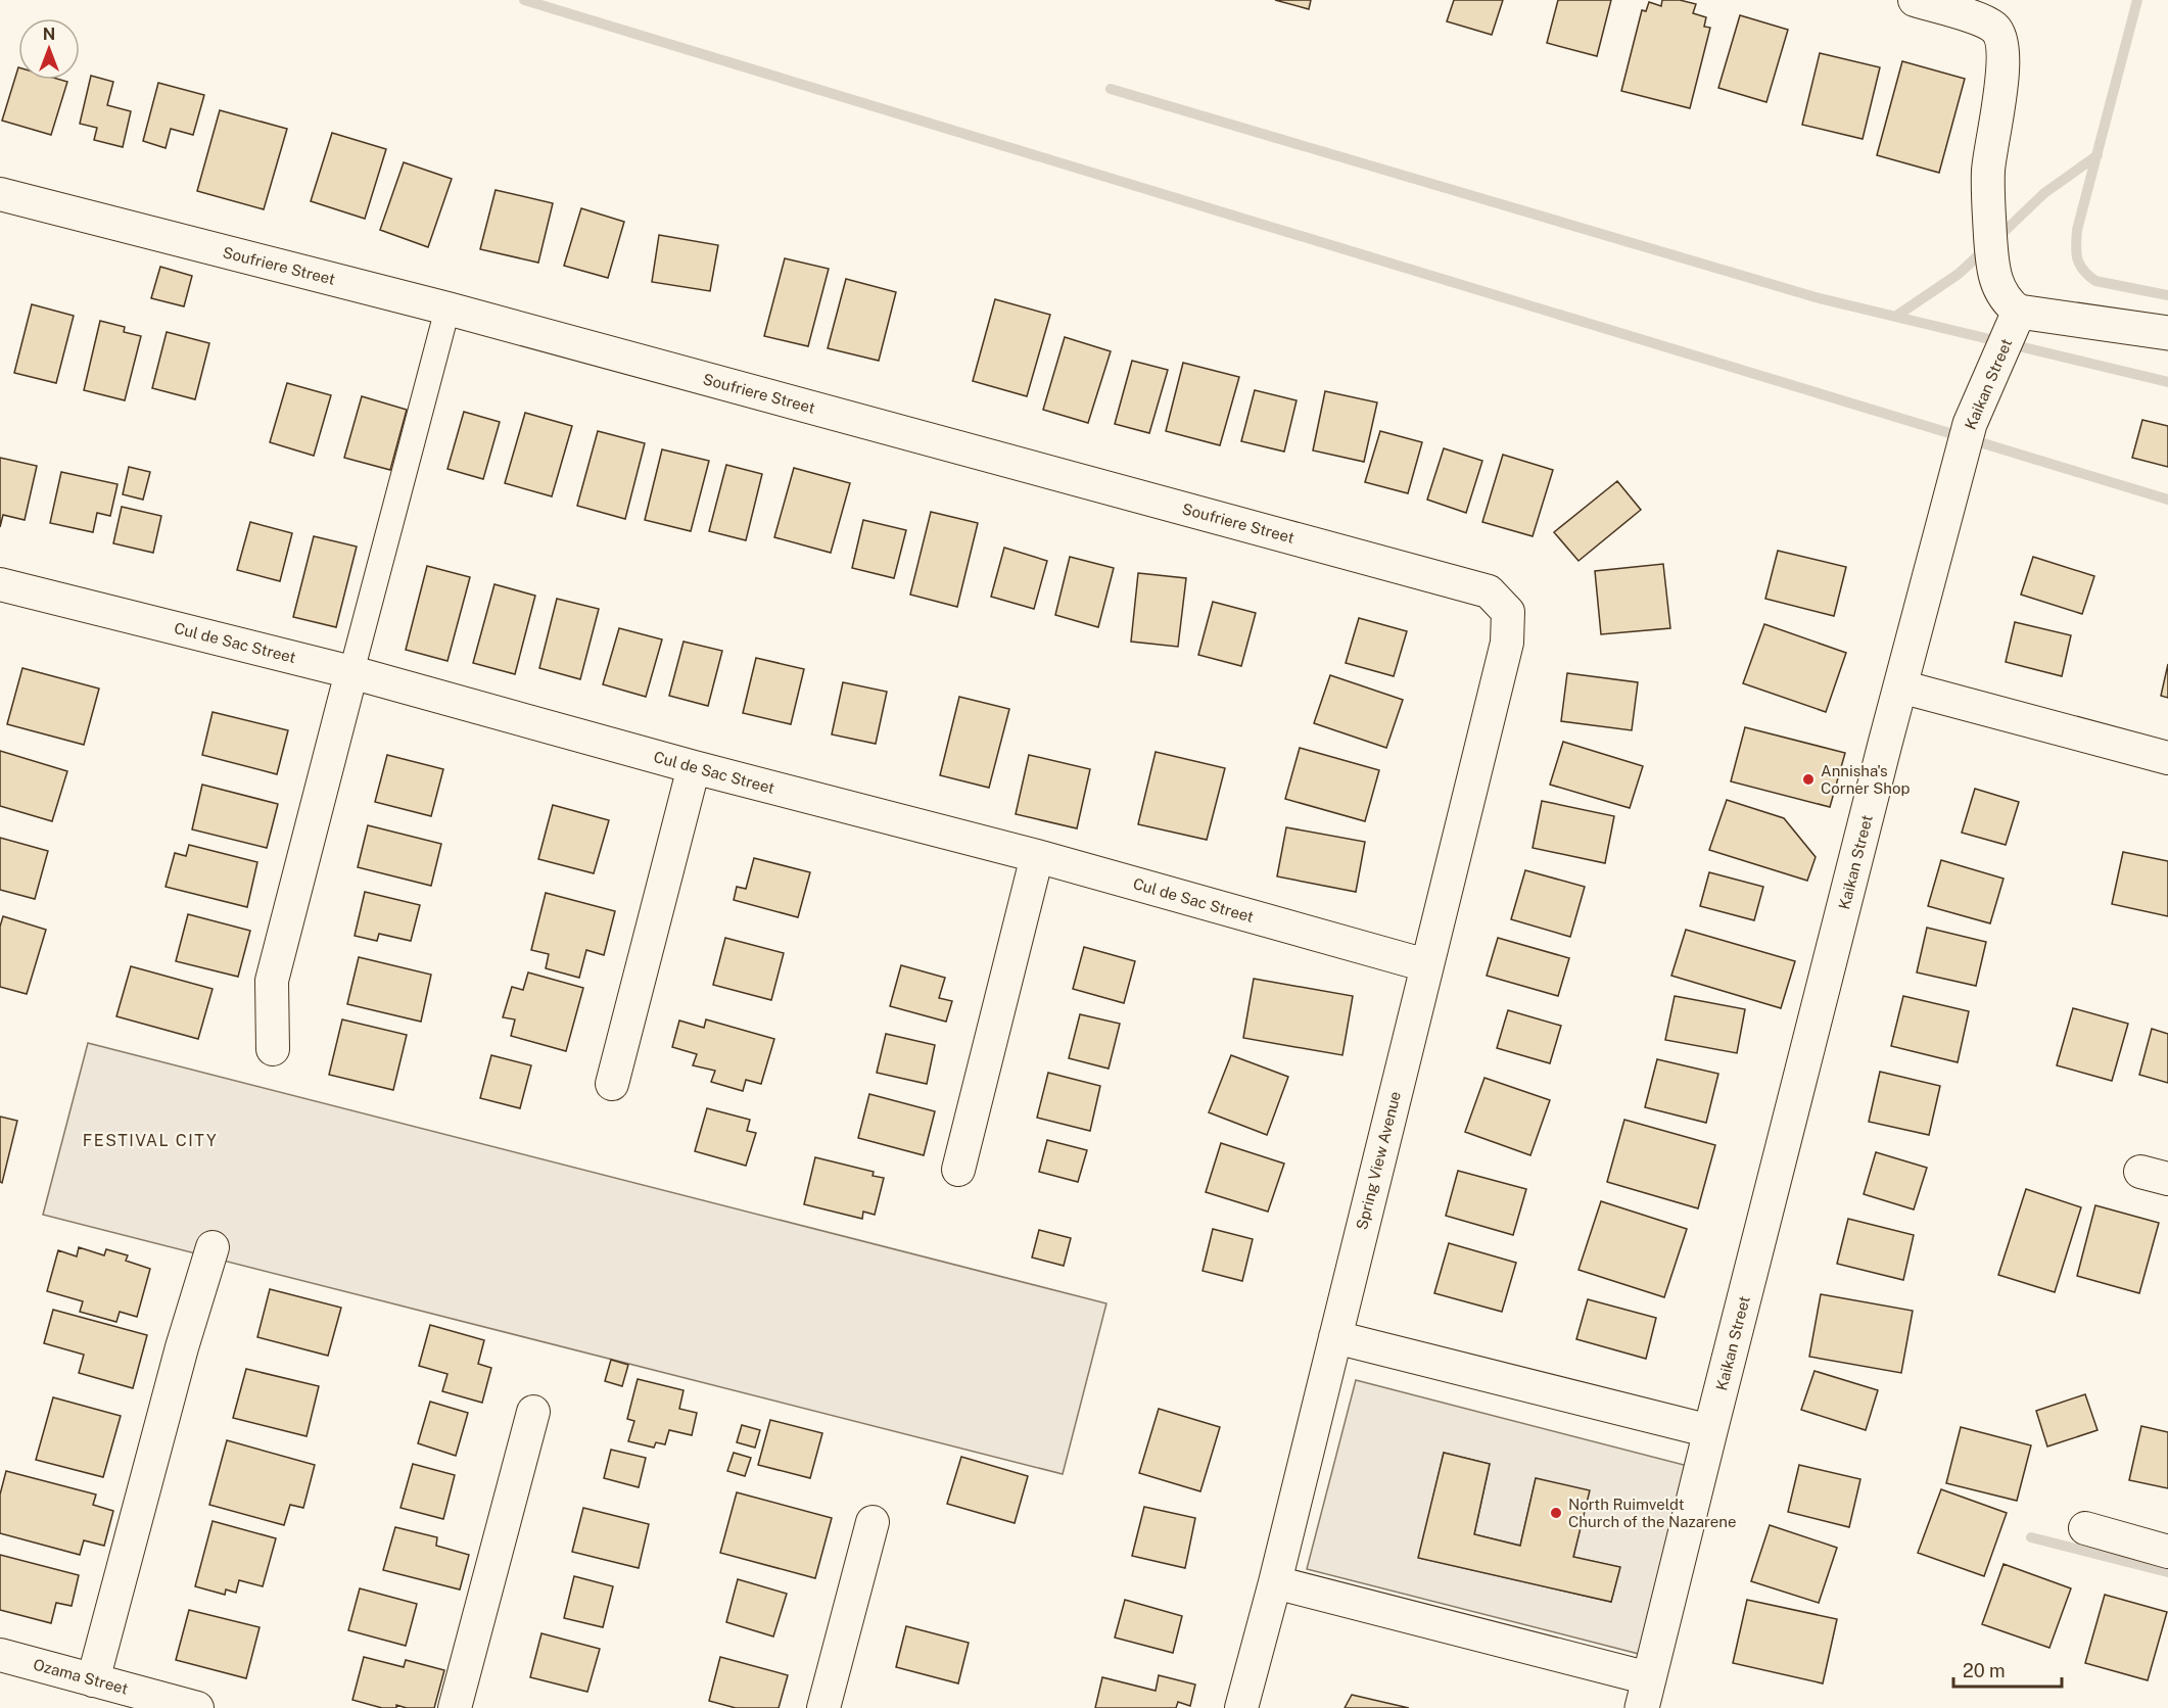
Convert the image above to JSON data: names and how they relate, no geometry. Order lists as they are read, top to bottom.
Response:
{
  "streets": {
    "street": [
      "Soufriere Street",
      "Kaikan Street",
      "Cul de Sac Street",
      "Spring View Avenue",
      "Ozama Street"
    ]
  },
  "crossings": [
    ["Soufriere Street", "Spring View Avenue"],
    ["Cul de Sac Street", "Spring View Avenue"]
  ],
  "districts": ["FESTIVAL CITY"],
  "places": ["Annisha's Corner Shop", "North Ruimveldt Church of the Nazarene"],
  "scale_bar": "20 m",
  "north": "top"
}
